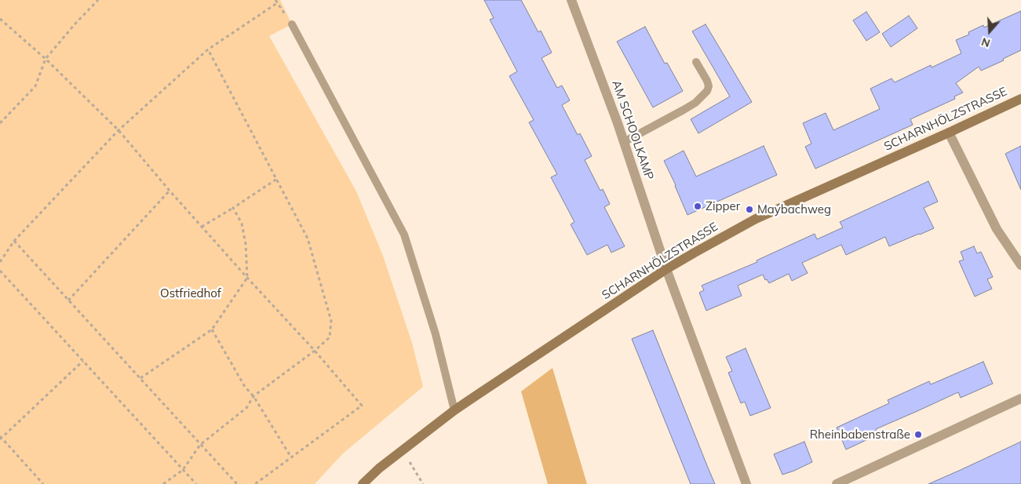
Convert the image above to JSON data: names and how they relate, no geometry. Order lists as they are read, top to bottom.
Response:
{
  "streets": {
    "main road": ["SCHARNHÖLZSTRASSE"],
    "street": ["AM SCHOOLKAMP"]
  },
  "crossings": [
    ["SCHARNHÖLZSTRASSE", "AM SCHOOLKAMP"]
  ],
  "parks": ["Ostfriedhof"],
  "places": ["Zipper", "Maybachweg", "Rheinbabenstraße"],
  "north": "bottom"
}
